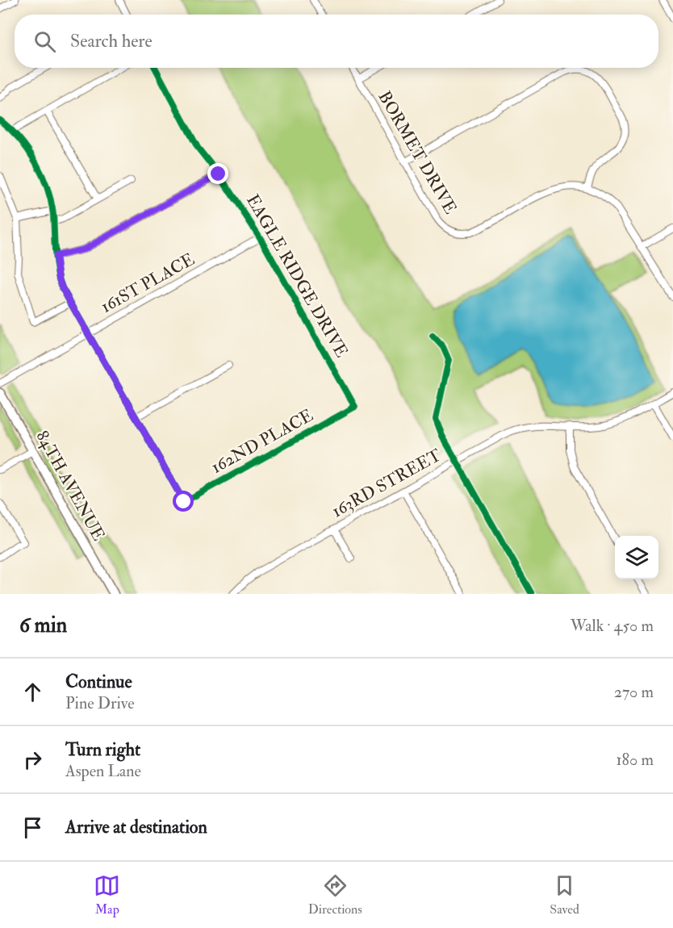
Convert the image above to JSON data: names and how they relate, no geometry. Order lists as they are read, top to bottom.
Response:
{
  "streets": {
    "street": [
      "BORMET DRIVE",
      "EAGLE RIDGE DRIVE",
      "161ST PLACE",
      "162ND PLACE",
      "163RD STREET",
      "84TH AVENUE"
    ]
  },
  "crossings": [
    ["EAGLE RIDGE DRIVE", "161ST PLACE"],
    ["EAGLE RIDGE DRIVE", "162ND PLACE"]
  ],
  "page": {
    "search": "Search here",
    "heading": ["6 min", "Walk · 450 m"],
    "list": [
      ["Continue", "Pine Drive", "270 m"],
      ["Turn right", "Aspen Lane", "180 m"],
      "Arrive at destination"
    ],
    "nav": ["Map", "Directions", "Saved"]
  }
}
